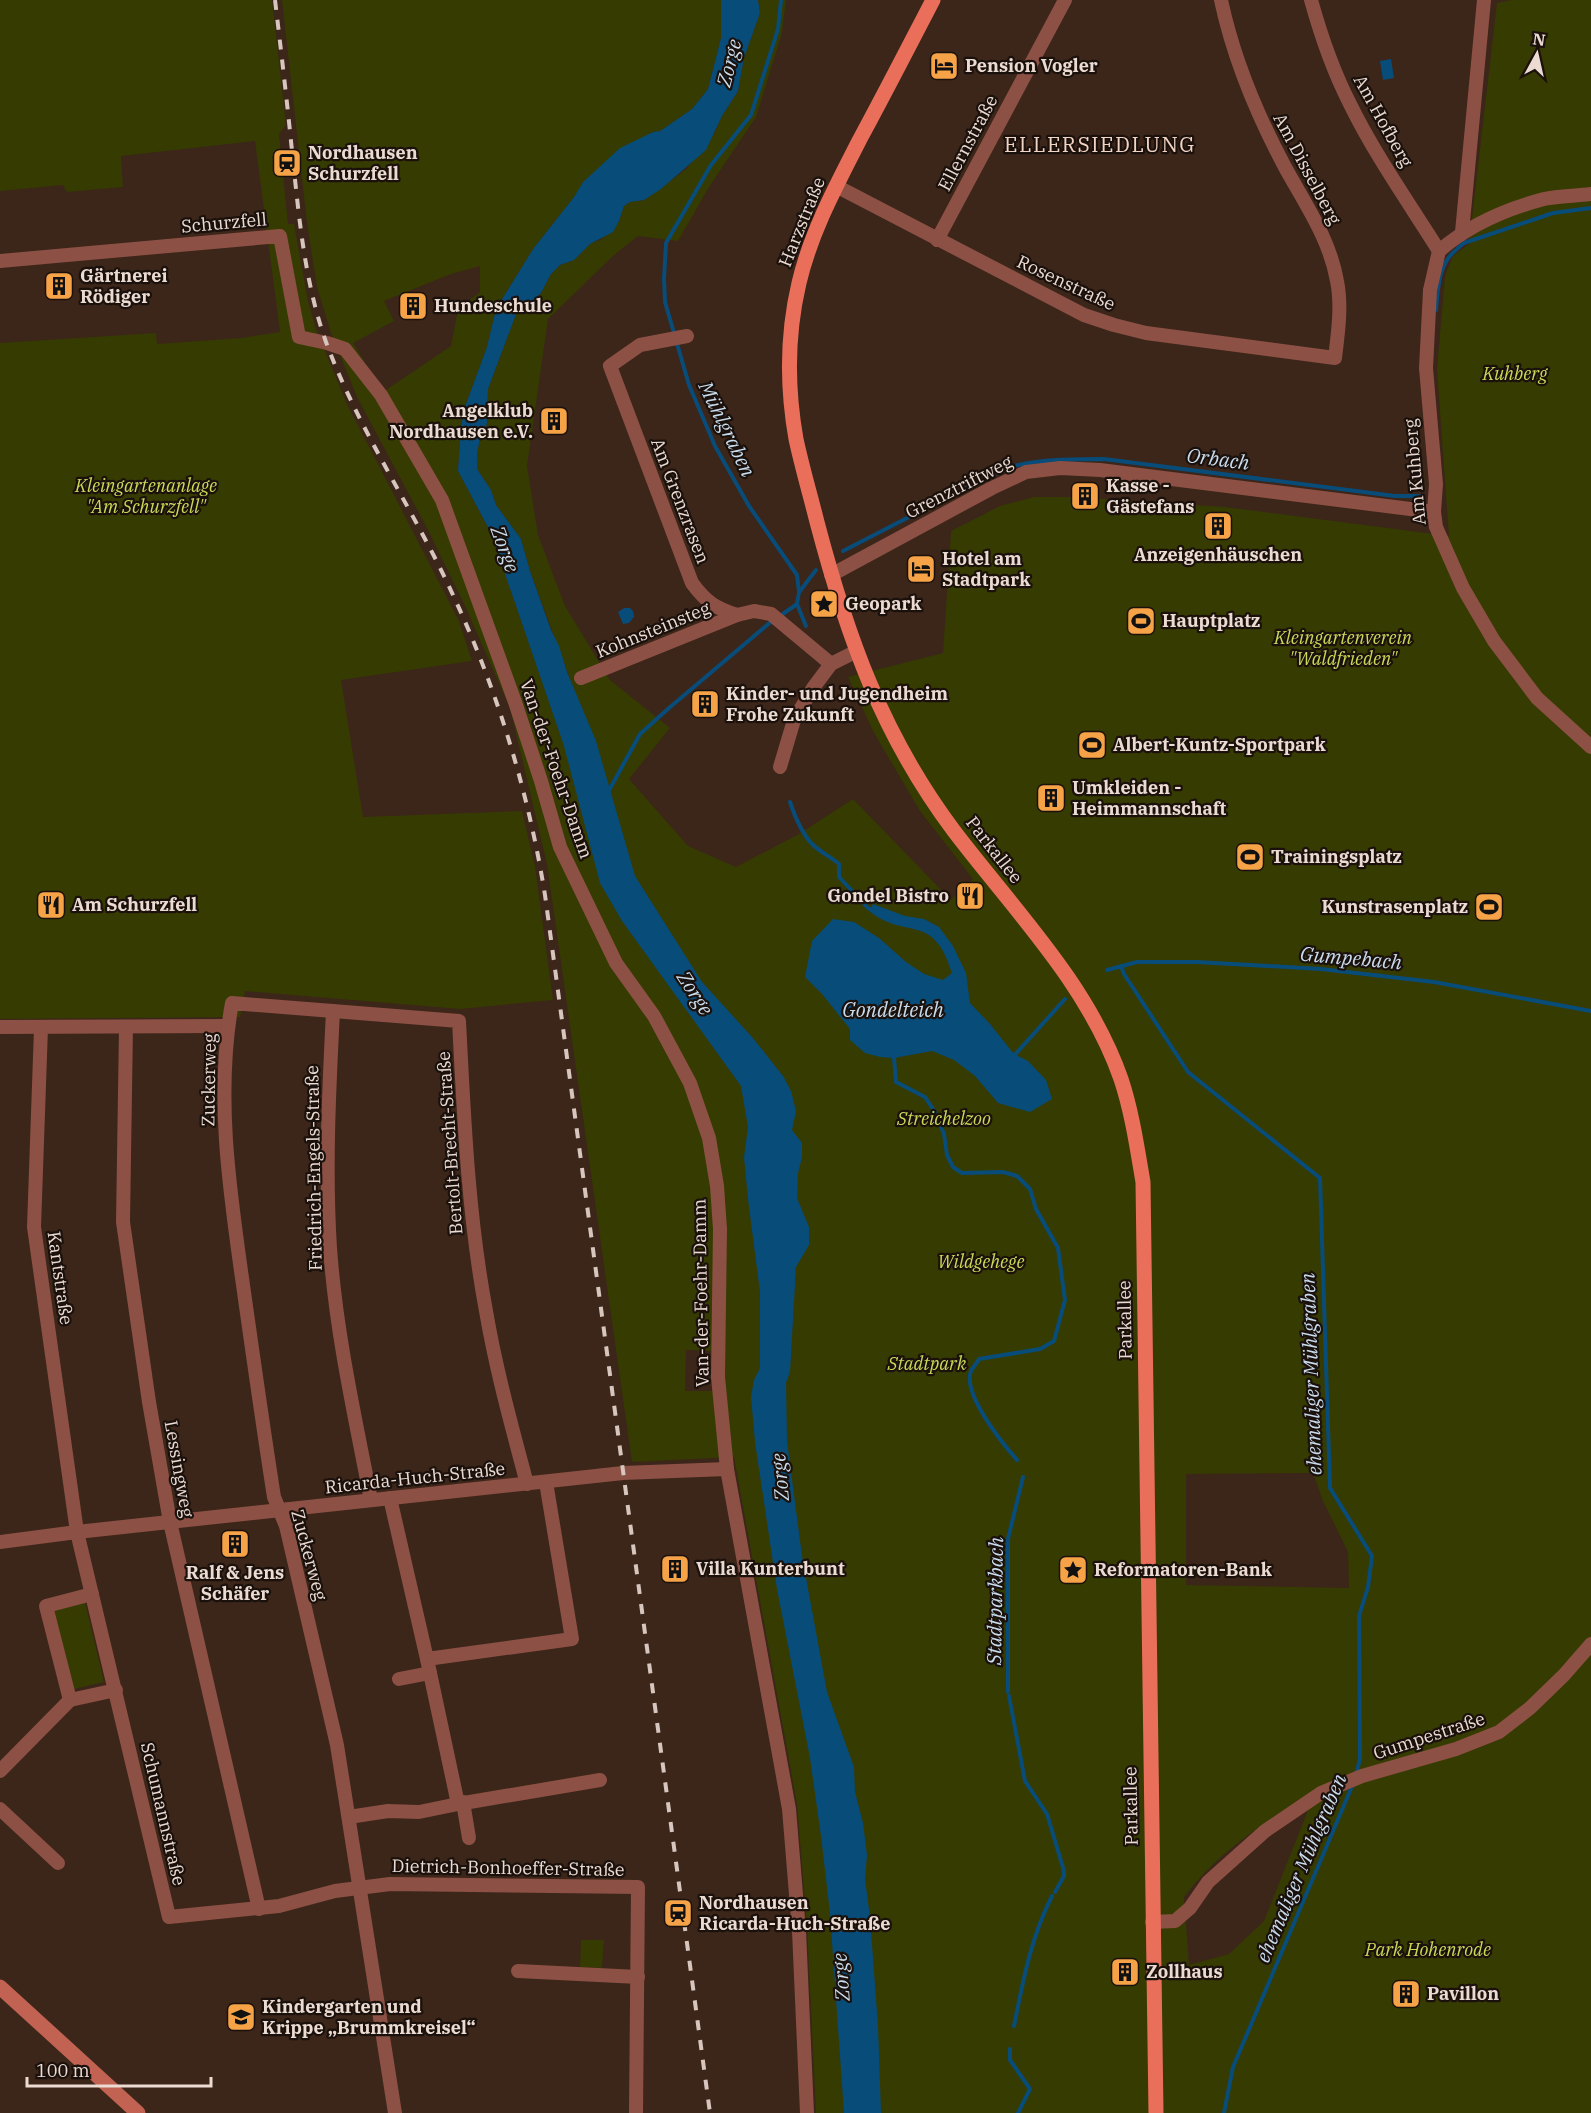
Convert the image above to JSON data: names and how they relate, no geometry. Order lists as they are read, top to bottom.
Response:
{
  "streets": {
    "main road": ["Harzstraße", "Parkallee"],
    "street": [
      "Am Hofberg",
      "Ellernstraße",
      "Am Disselberg",
      "Schurzfell",
      "Rosenstraße",
      "Am Kuhberg",
      "Grenztriftweg",
      "Am Grenzrasen",
      "Kohnsteinsteg",
      "Van-der-Foehr-Damm",
      "Zuckerweg",
      "Bertolt-Brecht-Straße",
      "Friedrich-Engels-Straße",
      "Kantstraße",
      "Lessingweg",
      "Ricarda-Huch-Straße",
      "Gumpestraße",
      "Schumannstraße",
      "Dietrich-Bonhoeffer-Straße"
    ]
  },
  "crossings": [
    ["Am Hofberg", "Am Kuhberg"],
    ["Ellernstraße", "Rosenstraße"],
    ["Am Disselberg", "Rosenstraße"],
    ["Harzstraße", "Rosenstraße"],
    ["Harzstraße", "Grenztriftweg"],
    ["Harzstraße", "Parkallee"],
    ["Schurzfell", "Van-der-Foehr-Damm"],
    ["Am Kuhberg", "Grenztriftweg"],
    ["Am Grenzrasen", "Kohnsteinsteg"],
    ["Van-der-Foehr-Damm", "Ricarda-Huch-Straße"],
    ["Parkallee", "Gumpestraße"],
    ["Zuckerweg", "Bertolt-Brecht-Straße"],
    ["Zuckerweg", "Ricarda-Huch-Straße"],
    ["Zuckerweg", "Schumannstraße"],
    ["Zuckerweg", "Dietrich-Bonhoeffer-Straße"],
    ["Bertolt-Brecht-Straße", "Friedrich-Engels-Straße"],
    ["Bertolt-Brecht-Straße", "Ricarda-Huch-Straße"],
    ["Friedrich-Engels-Straße", "Ricarda-Huch-Straße"],
    ["Kantstraße", "Ricarda-Huch-Straße"],
    ["Kantstraße", "Schumannstraße"],
    ["Lessingweg", "Ricarda-Huch-Straße"],
    ["Lessingweg", "Schumannstraße"],
    ["Ricarda-Huch-Straße", "Schumannstraße"],
    ["Schumannstraße", "Dietrich-Bonhoeffer-Straße"]
  ],
  "districts": ["ELLERSIEDLUNG"],
  "water": [
    "Zorge",
    "Mühlgraben",
    "Orbach",
    "Gumpebach",
    "Gondelteich",
    "ehemaliger Mühlgraben",
    "Stadtparkbach"
  ],
  "parks": [
    "Kuhberg",
    "Kleingartenanlage \"Am Schurzfell\"",
    "Kleingartenverein \"Waldfrieden\"",
    "Streichelzoo",
    "Wildgehege",
    "Stadtpark",
    "Park Hohenrode"
  ],
  "places": {
    "hotel": ["Pension Vogler", "Hotel am Stadtpark"],
    "station": ["Nordhausen Schurzfell", "Nordhausen Ricarda-Huch-Straße"],
    "building": [
      "Gärtnerei Rödiger",
      "Hundeschule",
      "Angelklub Nordhausen e.V.",
      "Kasse - Gästefans",
      "Anzeigenhäuschen",
      "Kinder- und Jugendheim Frohe Zukunft",
      "Umkleiden - Heimmannschaft",
      "Ralf & Jens Schäfer",
      "Villa Kunterbunt",
      "Zollhaus",
      "Pavillon"
    ],
    "place": ["Geopark", "Reformatoren-Bank"],
    "sports": [
      "Hauptplatz",
      "Albert-Kuntz-Sportpark",
      "Trainingsplatz",
      "Kunstrasenplatz"
    ],
    "restaurant": ["Gondel Bistro", "Am Schurzfell"],
    "school or university": ["Kindergarten und Krippe „Brummkreisel“"]
  },
  "scale_bar": "100 m",
  "north": "top"
}
